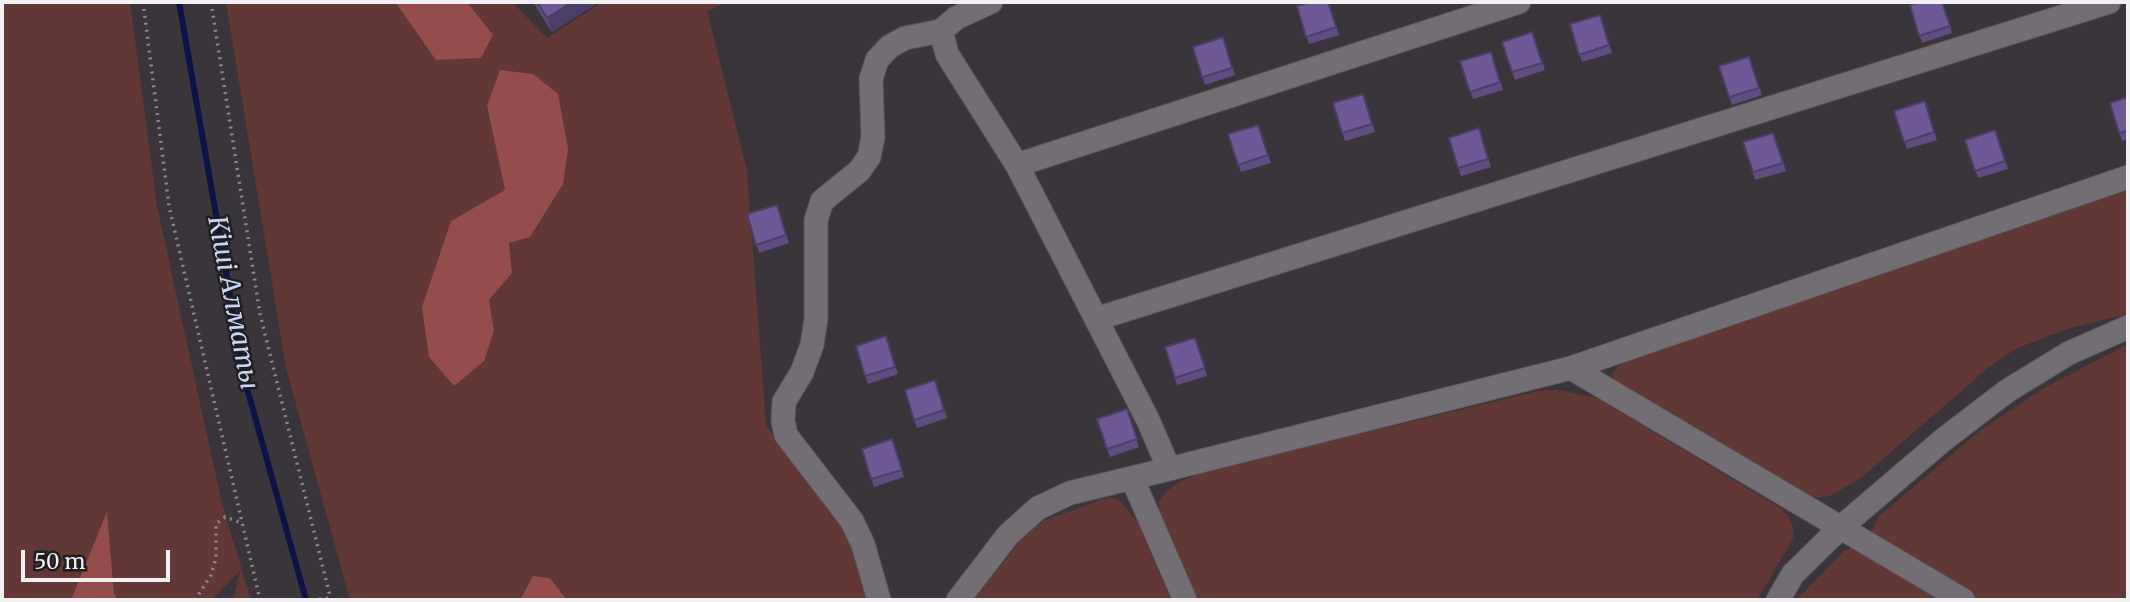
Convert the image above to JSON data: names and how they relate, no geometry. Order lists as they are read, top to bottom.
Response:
{
  "water": ["Кіші Алматы"],
  "scale_bar": "50 m"
}
